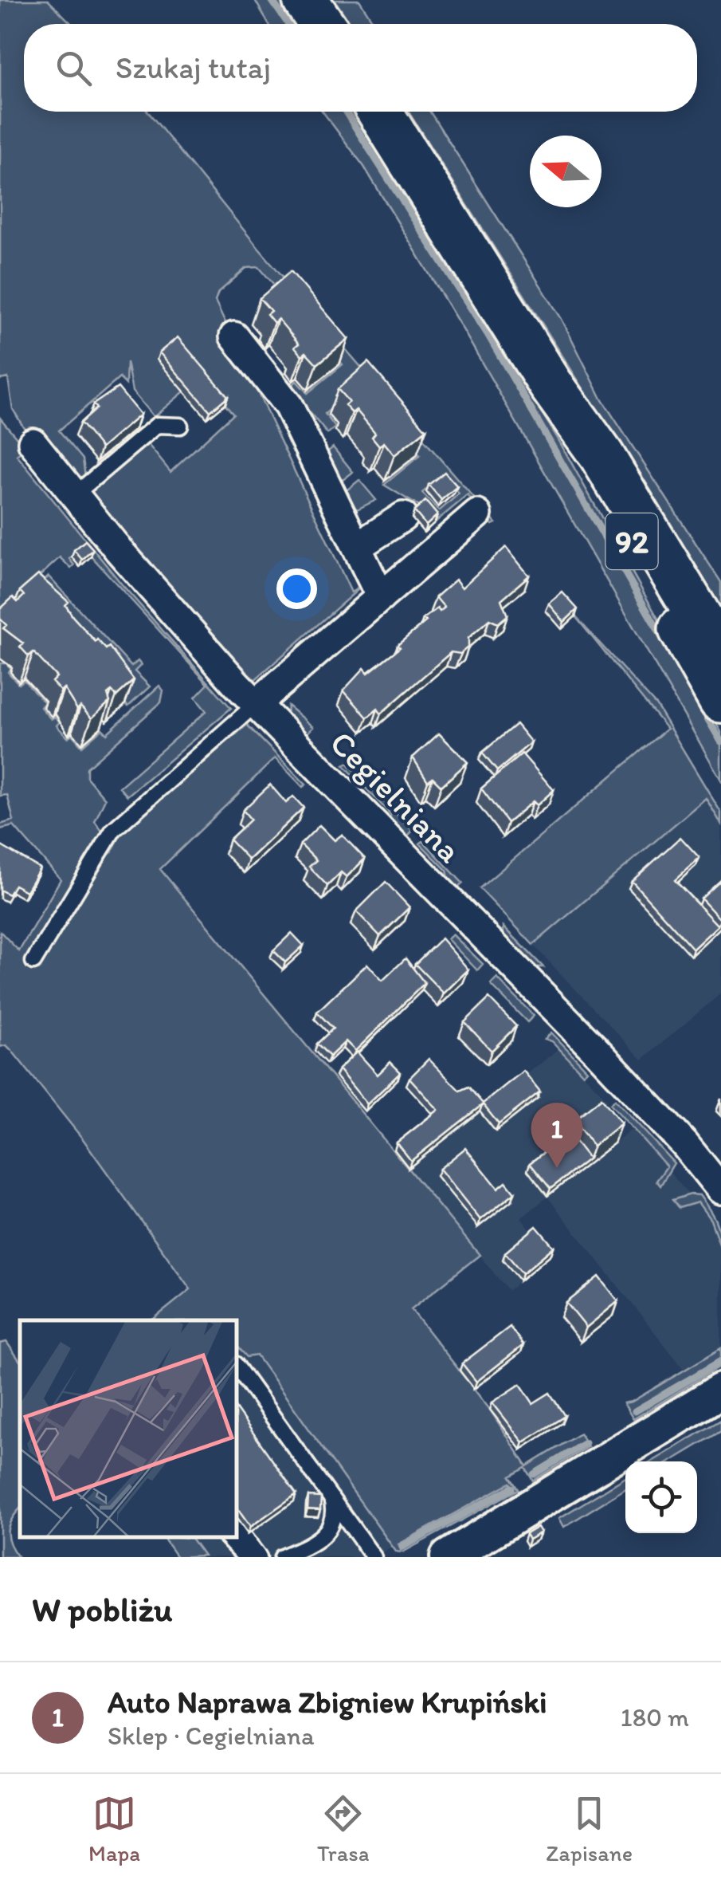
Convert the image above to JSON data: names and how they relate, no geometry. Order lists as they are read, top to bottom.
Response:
{
  "streets": {
    "main road": ["92"],
    "street": ["Cegielniana"]
  },
  "north": "left",
  "page": {
    "search": "Szukaj tutaj",
    "pins": "1",
    "heading": "W pobliżu",
    "list": [
      {
        "mark": "1",
        "name": "Auto Naprawa Zbigniew Krupiński",
        "note": "Sklep · Cegielniana",
        "value": "180 m"
      }
    ],
    "nav": ["Mapa", "Trasa", "Zapisane"]
  }
}
